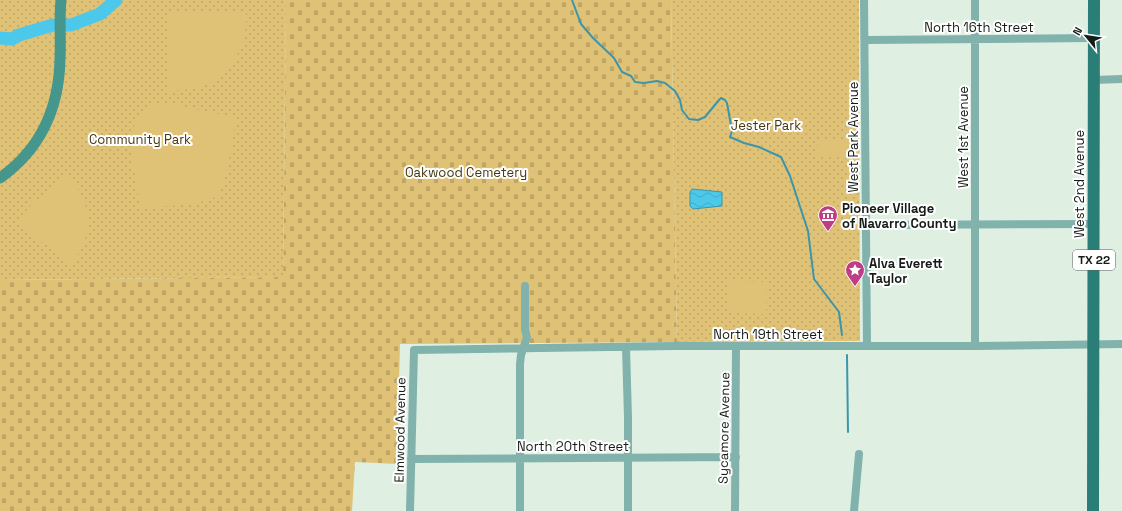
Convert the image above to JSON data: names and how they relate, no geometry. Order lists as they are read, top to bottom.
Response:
{
  "streets": {
    "main road": ["West 2nd Avenue", "TX 22"],
    "street": [
      "North 16th Street",
      "West Park Avenue",
      "West 1st Avenue",
      "North 19th Street",
      "Sycamore Avenue",
      "Elmwood Avenue",
      "North 20th Street"
    ]
  },
  "crossings": [
    ["North 16th Street", "West Park Avenue"],
    ["North 16th Street", "West 1st Avenue"],
    ["North 16th Street", "West 2nd Avenue"],
    ["West Park Avenue", "North 19th Street"],
    ["West 1st Avenue", "North 19th Street"],
    ["West 2nd Avenue", "North 19th Street"],
    ["North 19th Street", "Sycamore Avenue"],
    ["North 19th Street", "Elmwood Avenue"],
    ["Sycamore Avenue", "North 20th Street"],
    ["Elmwood Avenue", "North 20th Street"]
  ],
  "parks": ["Jester Park", "Community Park", "Oakwood Cemetery"],
  "places": {
    "museum": ["Pioneer Village of Navarro County"],
    "place": ["Alva Everett Taylor"]
  },
  "north": "top left"
}
